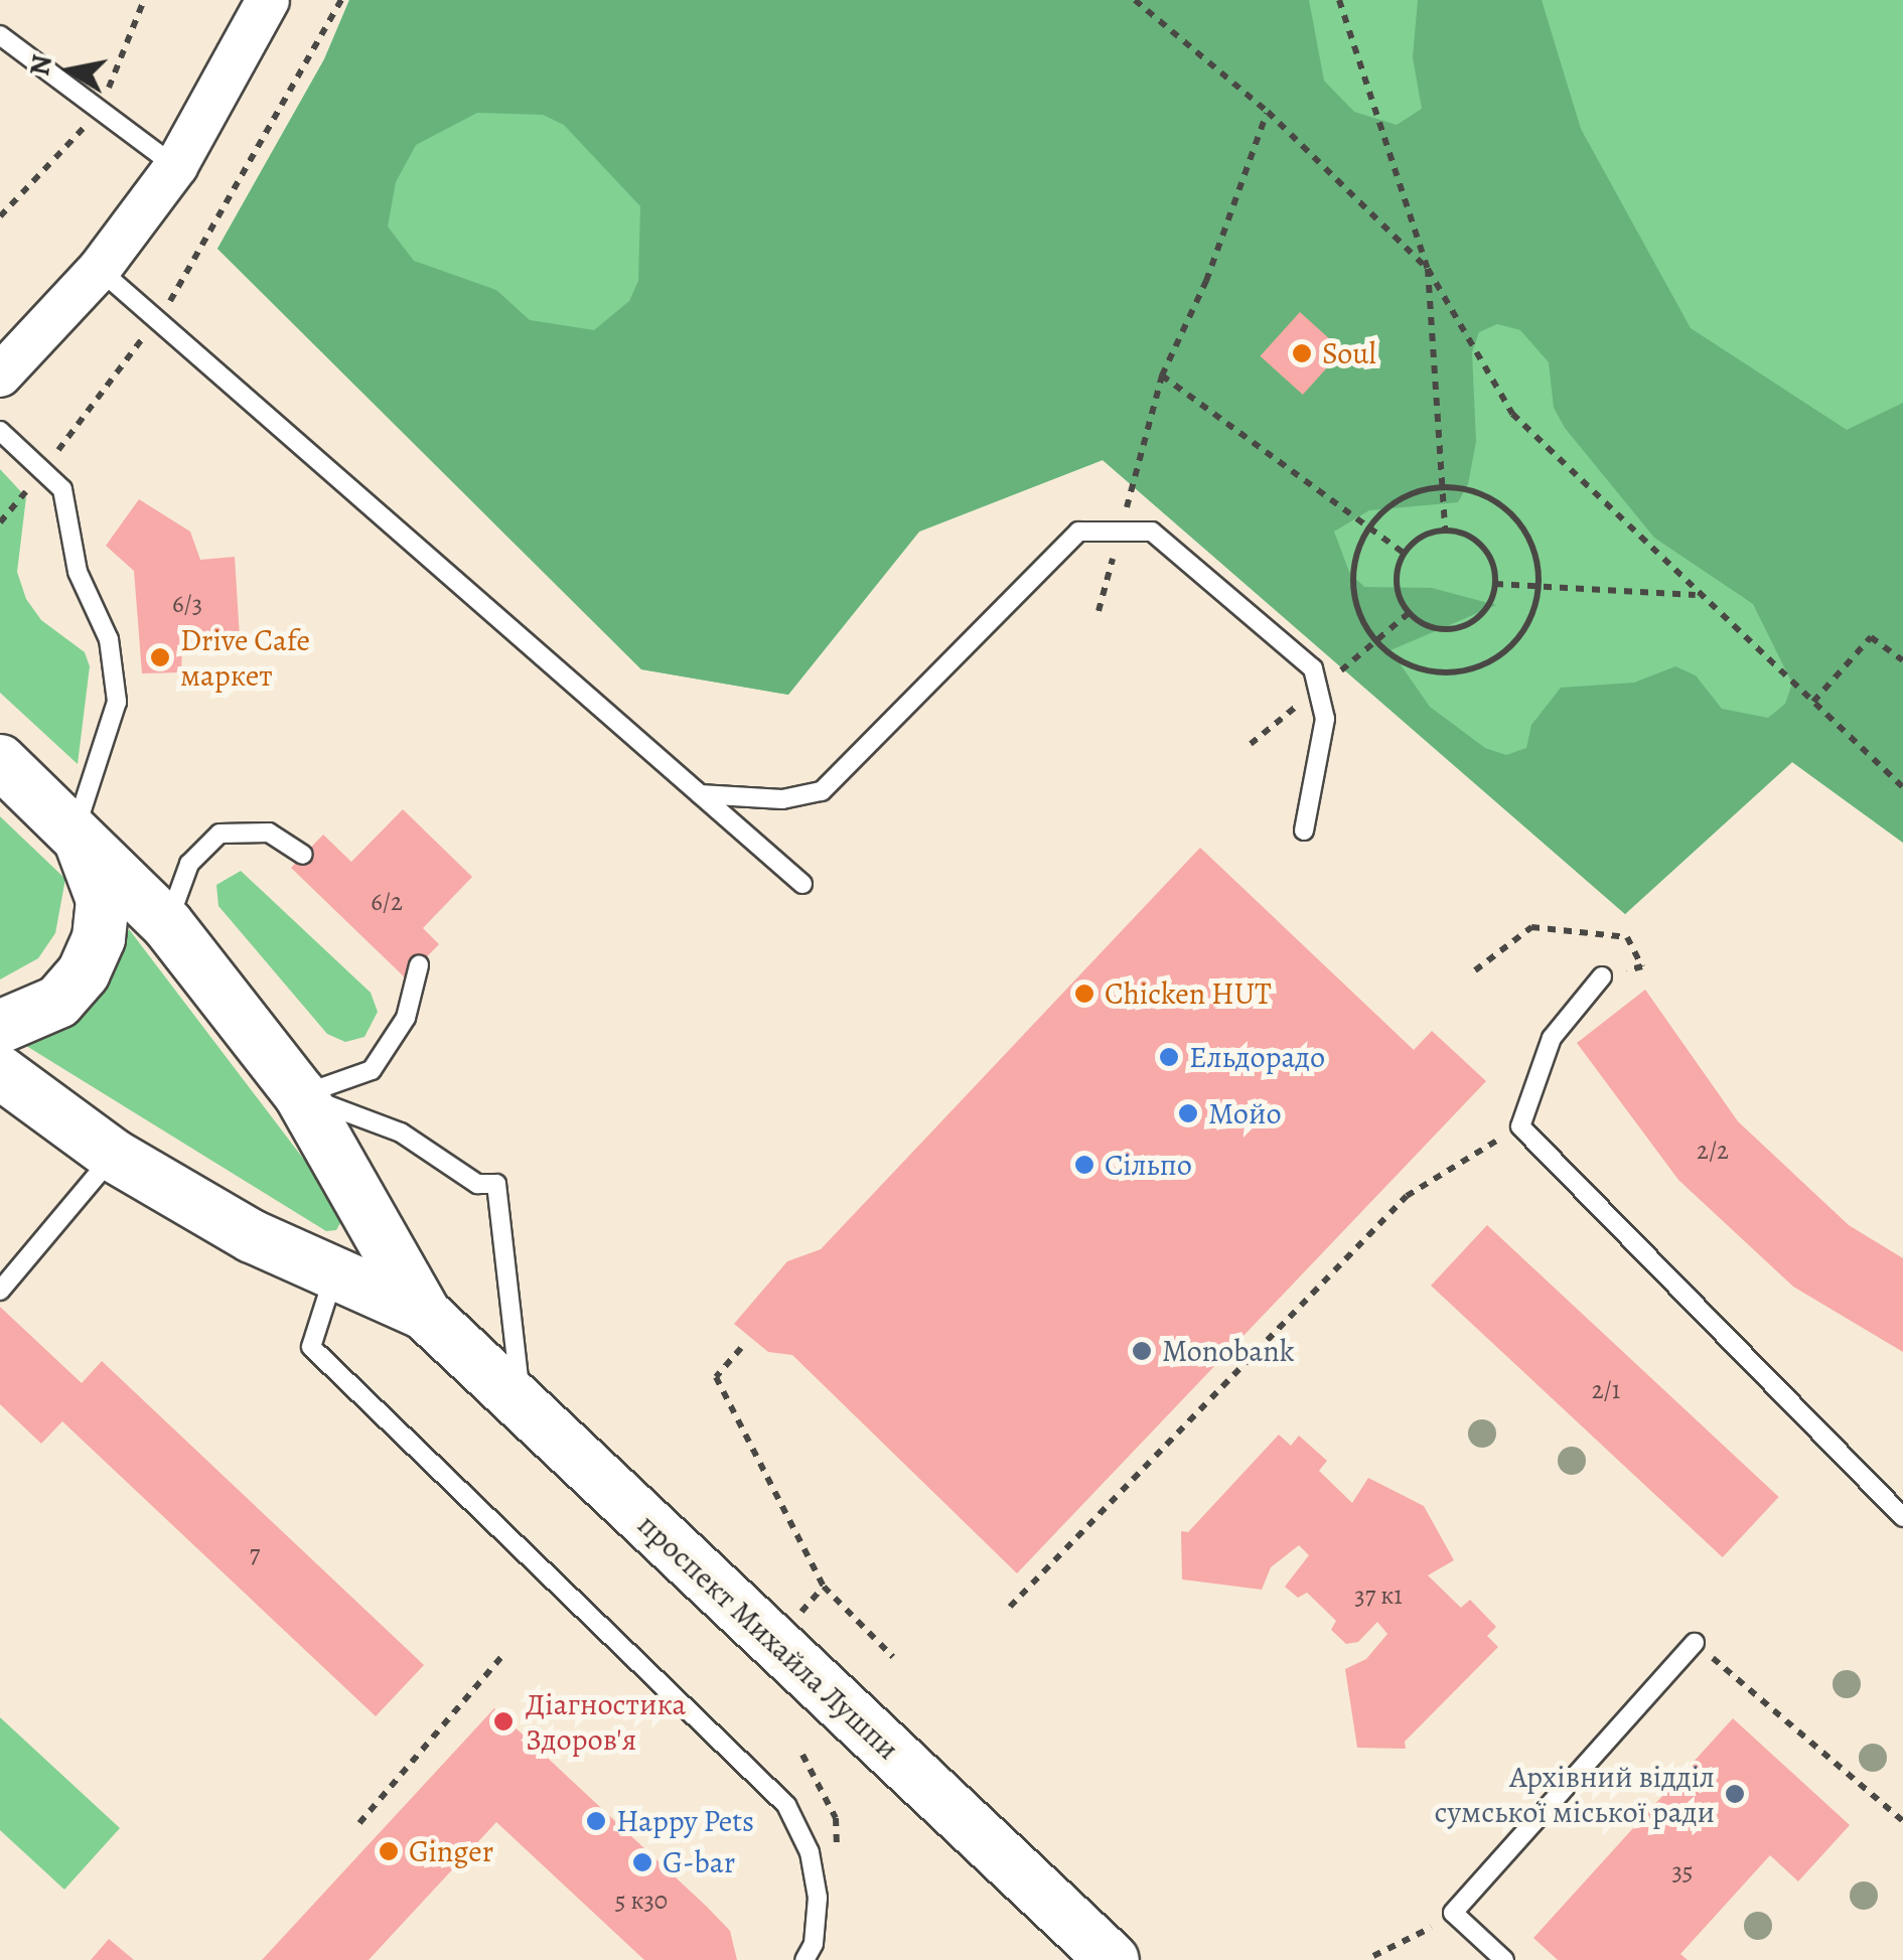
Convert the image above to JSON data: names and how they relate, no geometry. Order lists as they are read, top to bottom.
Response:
{
  "streets": {
    "main road": ["проспект Михайла Лушпи"]
  },
  "places": [
    "Soul",
    "Drive Cafe маркет",
    "Chicken HUT",
    "Ельдорадо",
    "Мойо",
    "Сільпо",
    "Monobank",
    "Діагностика Здоров'я",
    "Архівний відділ сумської міської ради",
    "Happy Pets",
    "Ginger",
    "G-bar"
  ],
  "house_numbers": [
    "6/3",
    "6/2",
    "2/2",
    "2/1",
    "7",
    "37 к1",
    "35",
    "5 к30"
  ],
  "north": "left"
}
